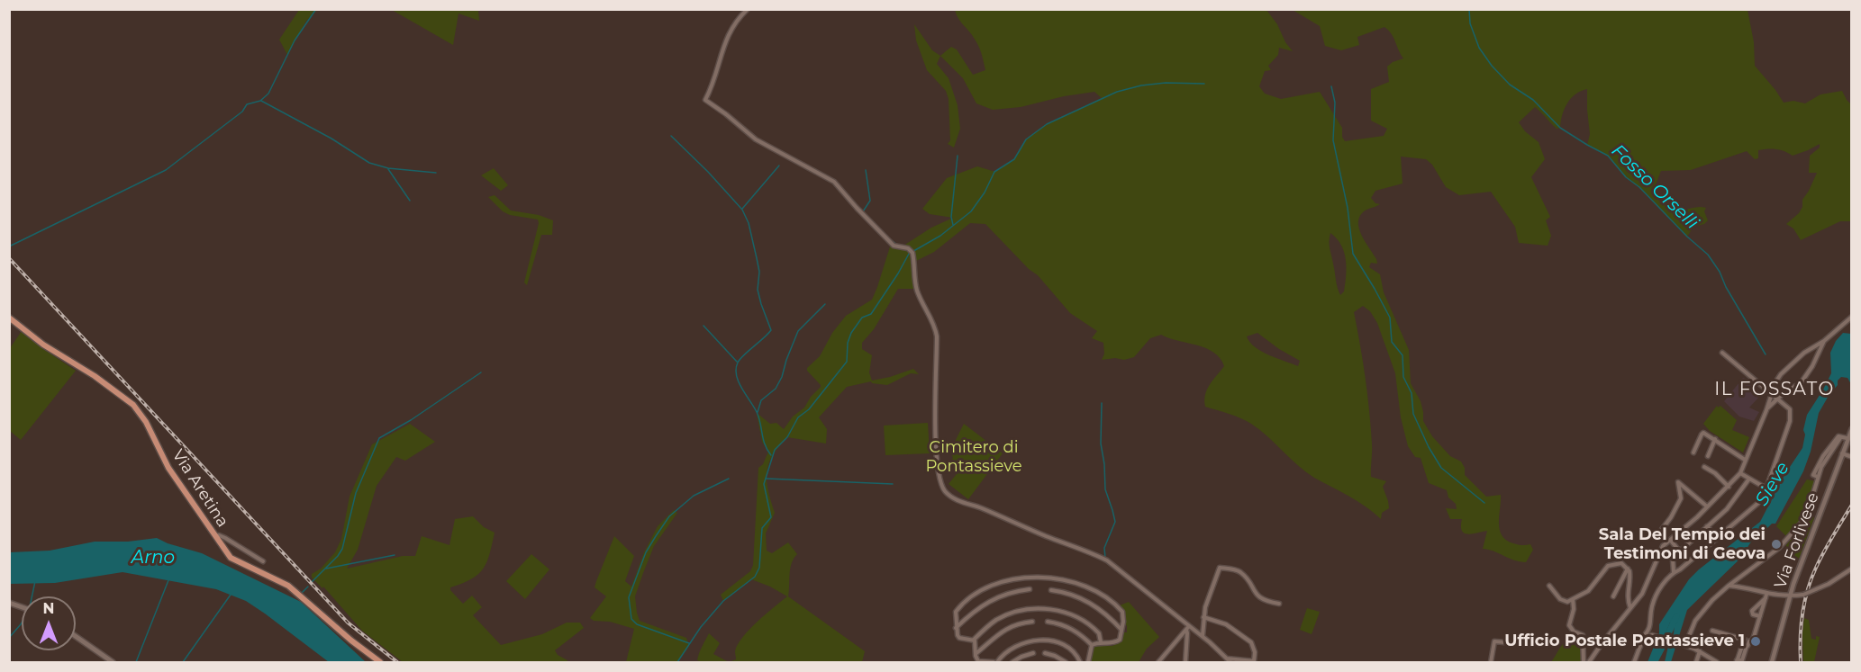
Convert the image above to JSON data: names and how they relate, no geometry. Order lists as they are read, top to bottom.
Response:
{
  "streets": {
    "main road": ["Via Aretina"],
    "street": ["Via Forlivese"]
  },
  "districts": ["IL FOSSATO"],
  "water": ["Fosso Orselli", "Sieve", "Arno"],
  "parks": ["Cimitero di Pontassieve"],
  "places": ["Sala Del Tempio dei Testimoni di Geova", "Ufficio Postale Pontassieve 1"],
  "north": "top"
}
